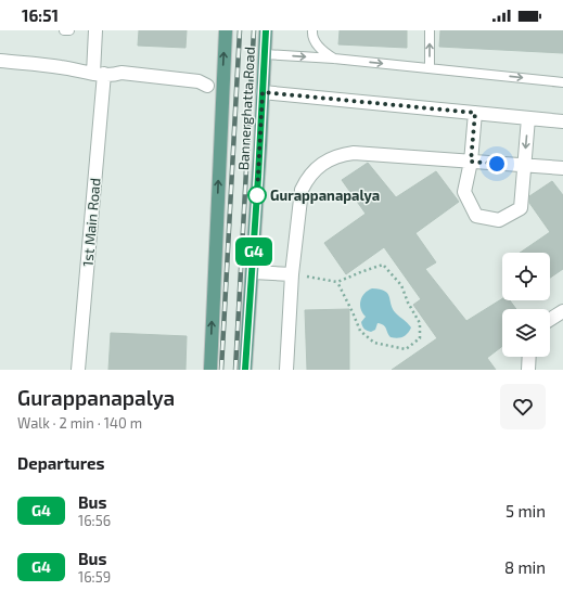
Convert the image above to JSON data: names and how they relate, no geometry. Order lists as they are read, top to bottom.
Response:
{
  "streets": {
    "main road": ["Bannerghatta Road"],
    "street": ["1st Main Road"]
  },
  "places": ["Gurappanapalya"],
  "lines": ["bus line G4"],
  "page": {
    "status": "16:51",
    "on_map": "G4",
    "heading": [
      ["Gurappanapalya", "Walk · 2 min · 140 m"],
      "Departures"
    ],
    "list": [
      {
        "mark": "G4",
        "name": "Bus",
        "note": "16:56",
        "value": "5 min"
      },
      {
        "mark": "G4",
        "name": "Bus",
        "note": "16:59",
        "value": "8 min"
      }
    ]
  }
}
